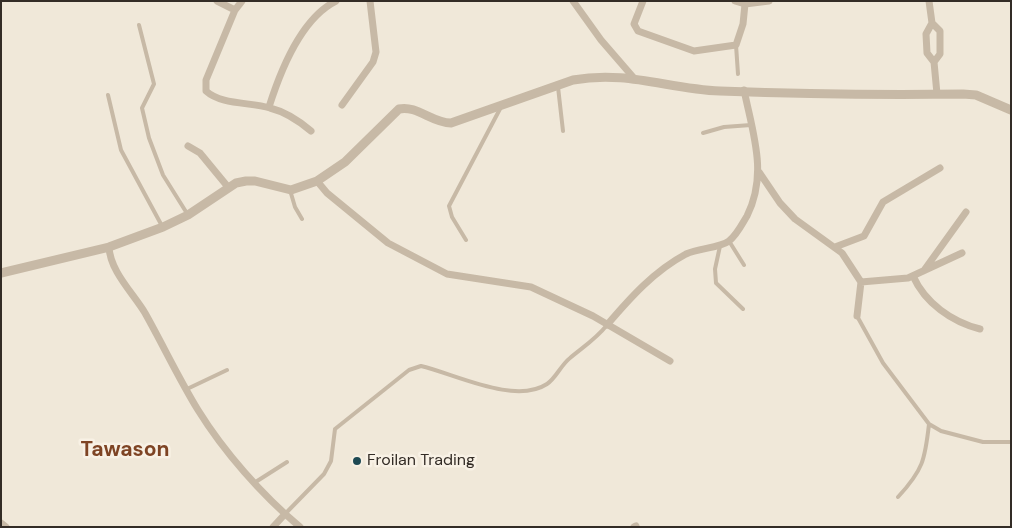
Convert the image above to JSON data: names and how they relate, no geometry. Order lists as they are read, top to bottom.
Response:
{
  "districts": ["Tawason"],
  "places": ["Froilan Trading"]
}
